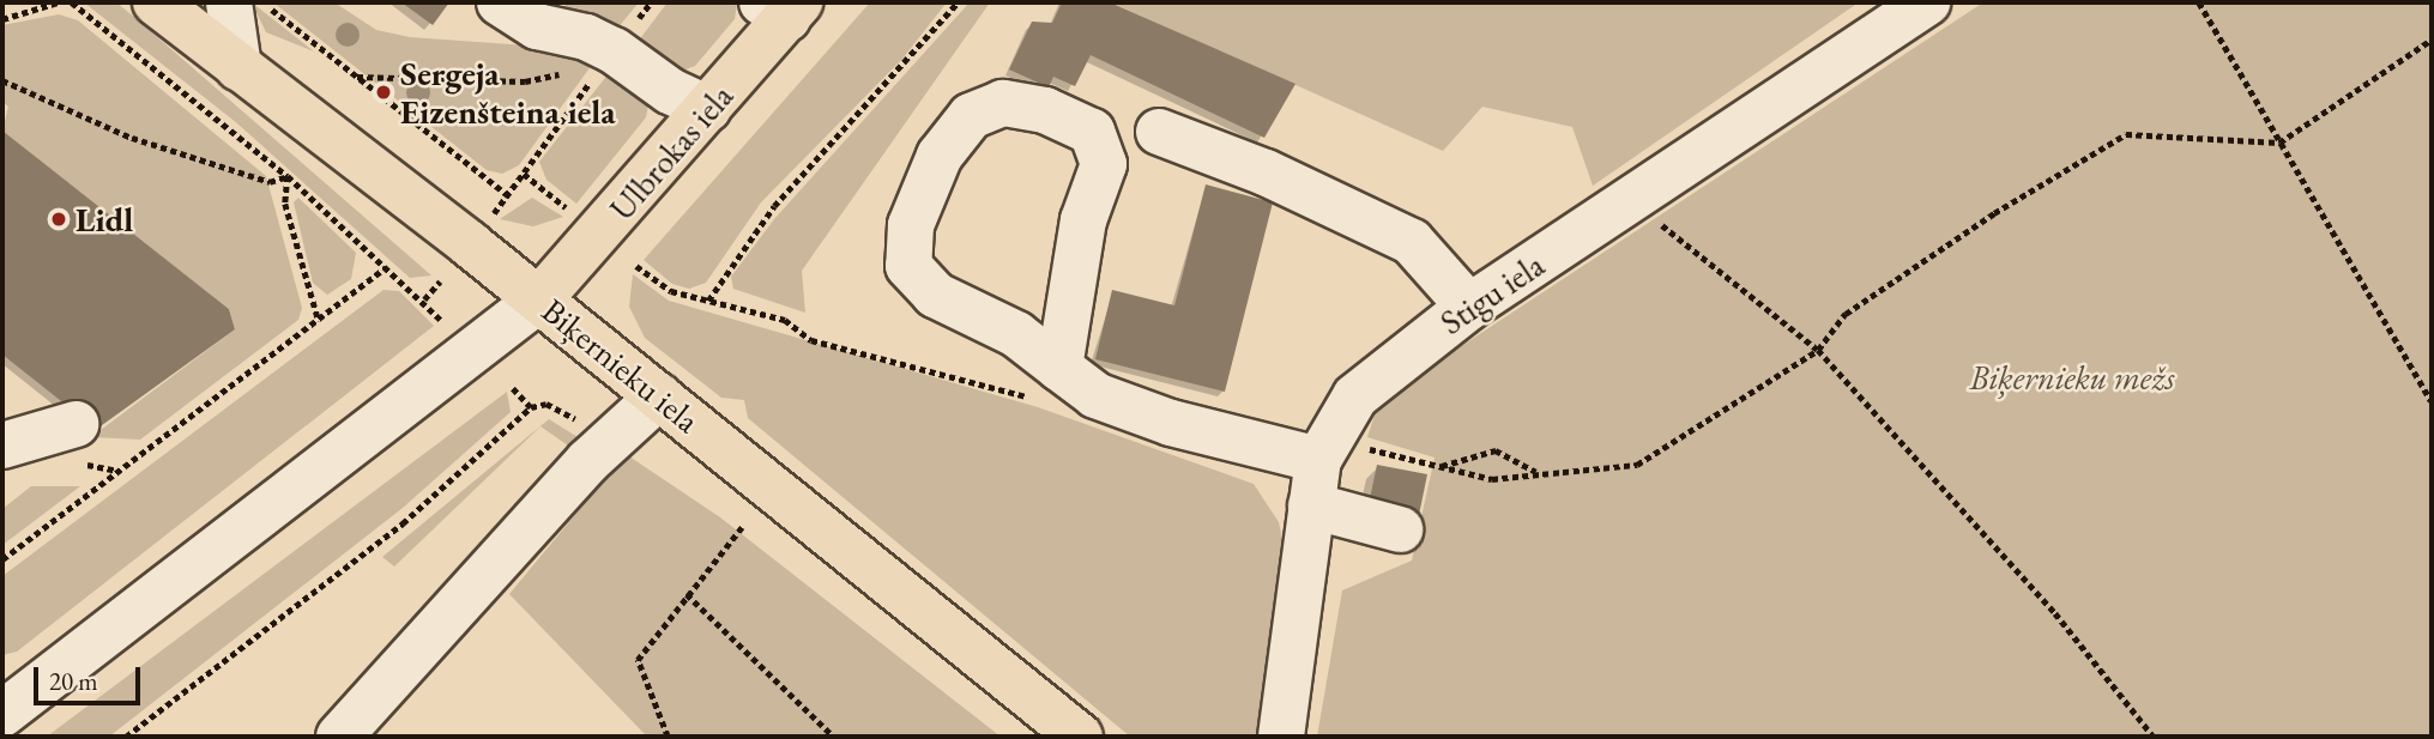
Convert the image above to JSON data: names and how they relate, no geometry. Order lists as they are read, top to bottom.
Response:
{
  "streets": {
    "main road": ["Ulbrokas iela", "Biķernieku iela"],
    "street": ["Stigu iela"]
  },
  "crossings": [
    ["Ulbrokas iela", "Biķernieku iela"]
  ],
  "parks": ["Biķernieku mežs"],
  "places": ["Sergeja Eizenšteina iela", "Lidl"],
  "scale_bar": "20 m"
}
